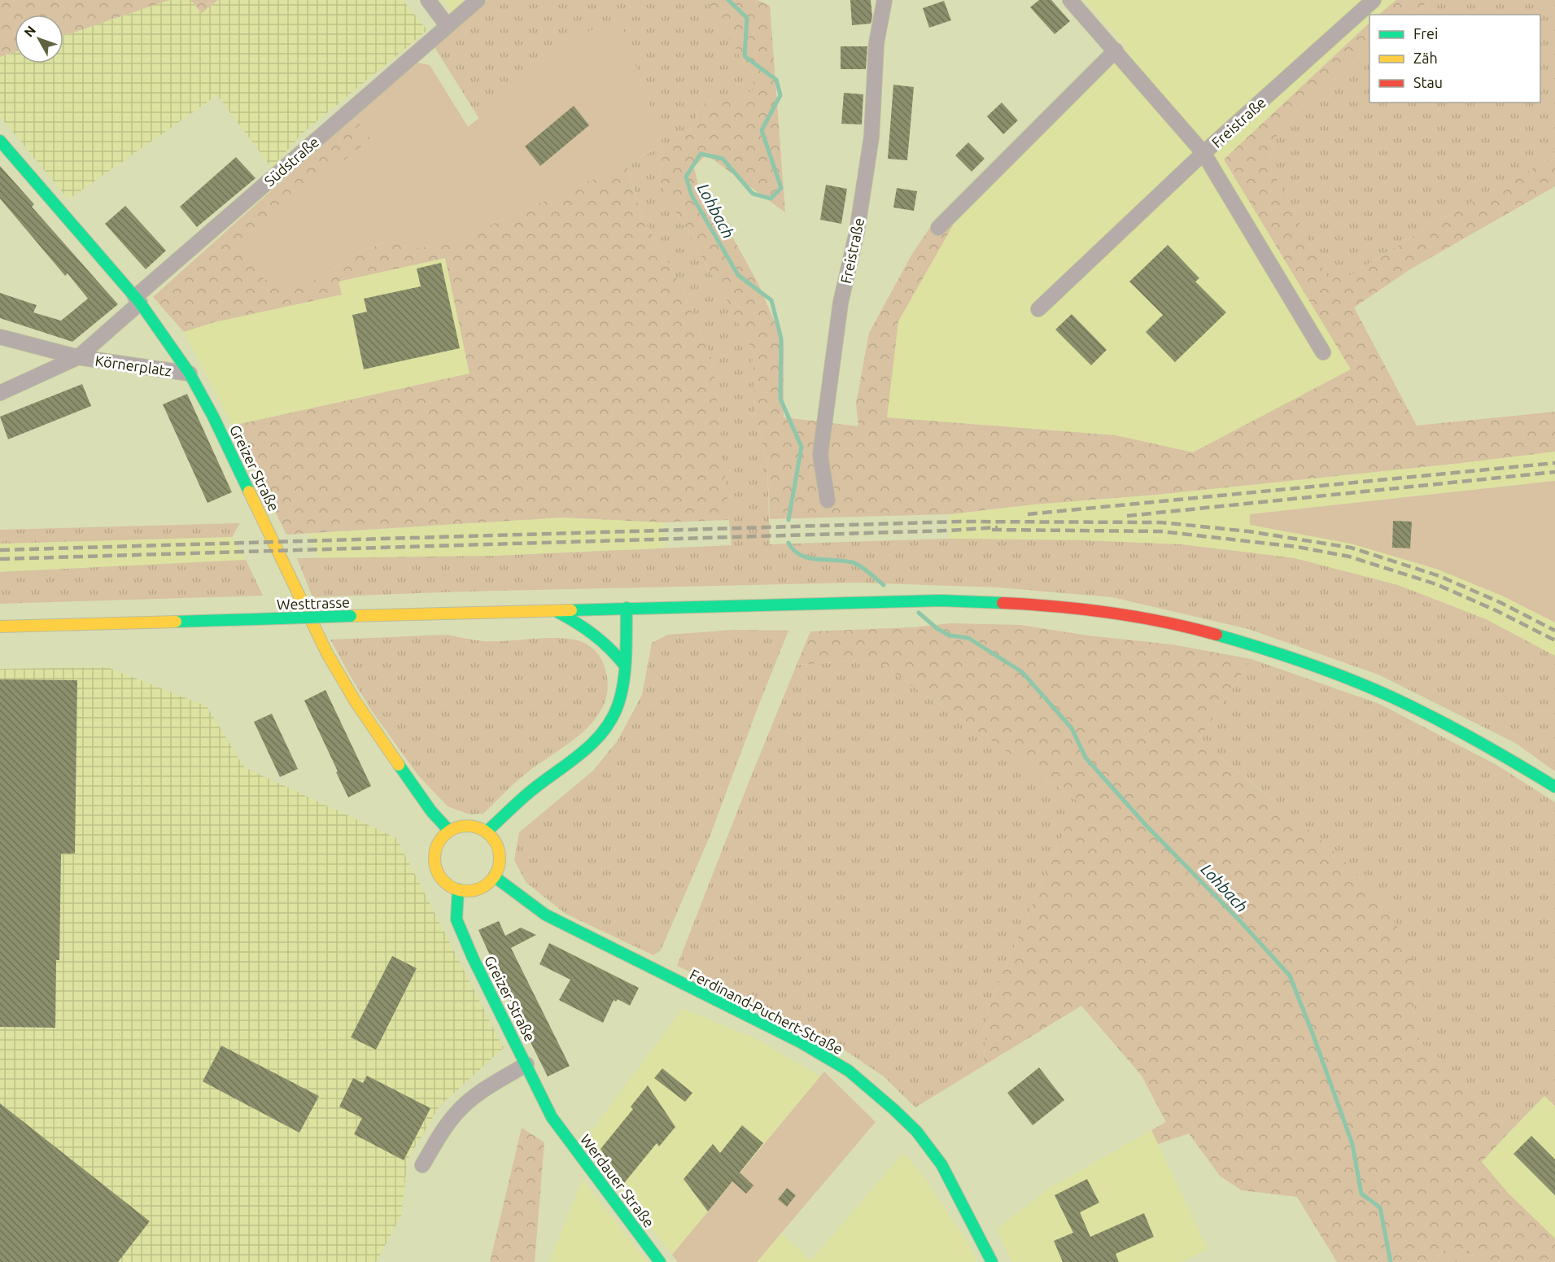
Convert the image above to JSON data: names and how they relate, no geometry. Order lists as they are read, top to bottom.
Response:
{
  "streets": {
    "main road": [
      "Greizer Straße",
      "Westtrasse",
      "Ferdinand-Puchert-Straße",
      "Werdauer Straße"
    ],
    "street": ["Freistraße", "Südstraße", "Körnerplatz"]
  },
  "crossings": [
    ["Südstraße", "Körnerplatz"],
    ["Südstraße", "Greizer Straße"],
    ["Körnerplatz", "Greizer Straße"],
    ["Greizer Straße", "Ferdinand-Puchert-Straße"],
    ["Greizer Straße", "Werdauer Straße"]
  ],
  "water": ["Lohbach"],
  "legend": ["Frei", "Zäh", "Stau"],
  "north": "top left"
}
